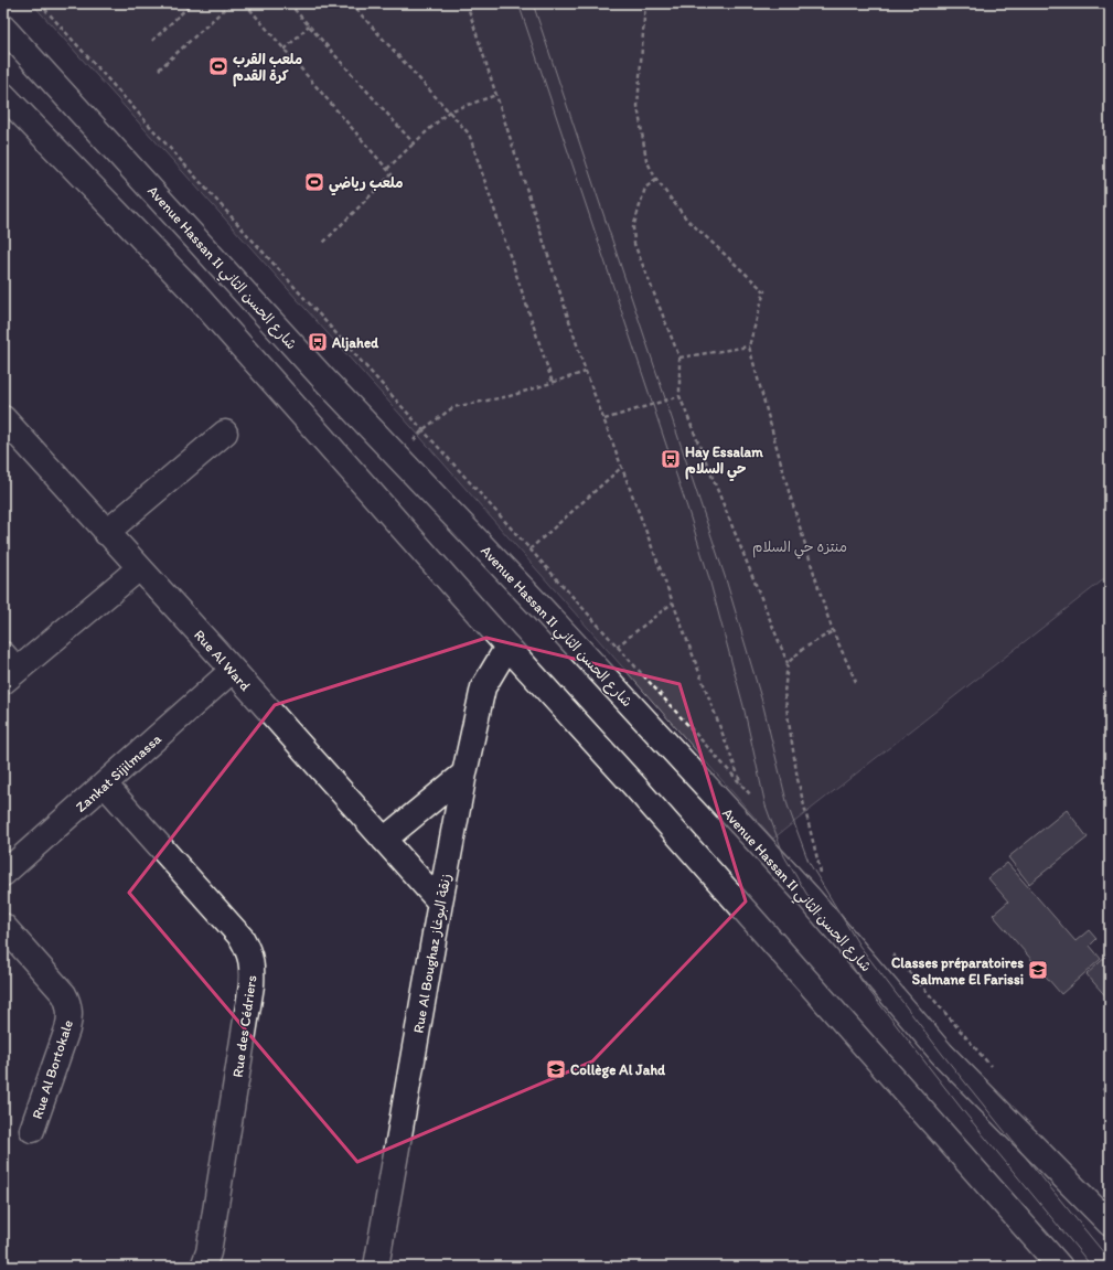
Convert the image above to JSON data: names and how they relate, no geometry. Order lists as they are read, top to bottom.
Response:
{
  "streets": {
    "main road": [
      "Avenue Hassan II شارع الحسن الثاني",
      "Rue Al Ward",
      "Zankat Sijilmassa",
      "Rue Al Boughaz زنقة البوغاز",
      "Rue des Cédriers",
      "Rue Al Bortokale"
    ]
  },
  "crossings": [
    ["Rue Al Ward", "Zankat Sijilmassa"],
    ["Rue Al Ward", "Rue Al Boughaz زنقة البوغاز"],
    ["Zankat Sijilmassa", "Rue des Cédriers"]
  ],
  "parks": ["منتزه حي السلام"],
  "places": {
    "sports": ["ملعب القرب كرة القدم", "ملعب رياضي"],
    "bus stop": ["Aljahed", "Hay Essalam حي السلام"],
    "school or university": ["Classes préparatoires Salmane El Farissi", "Collège Al Jahd"]
  }
}
